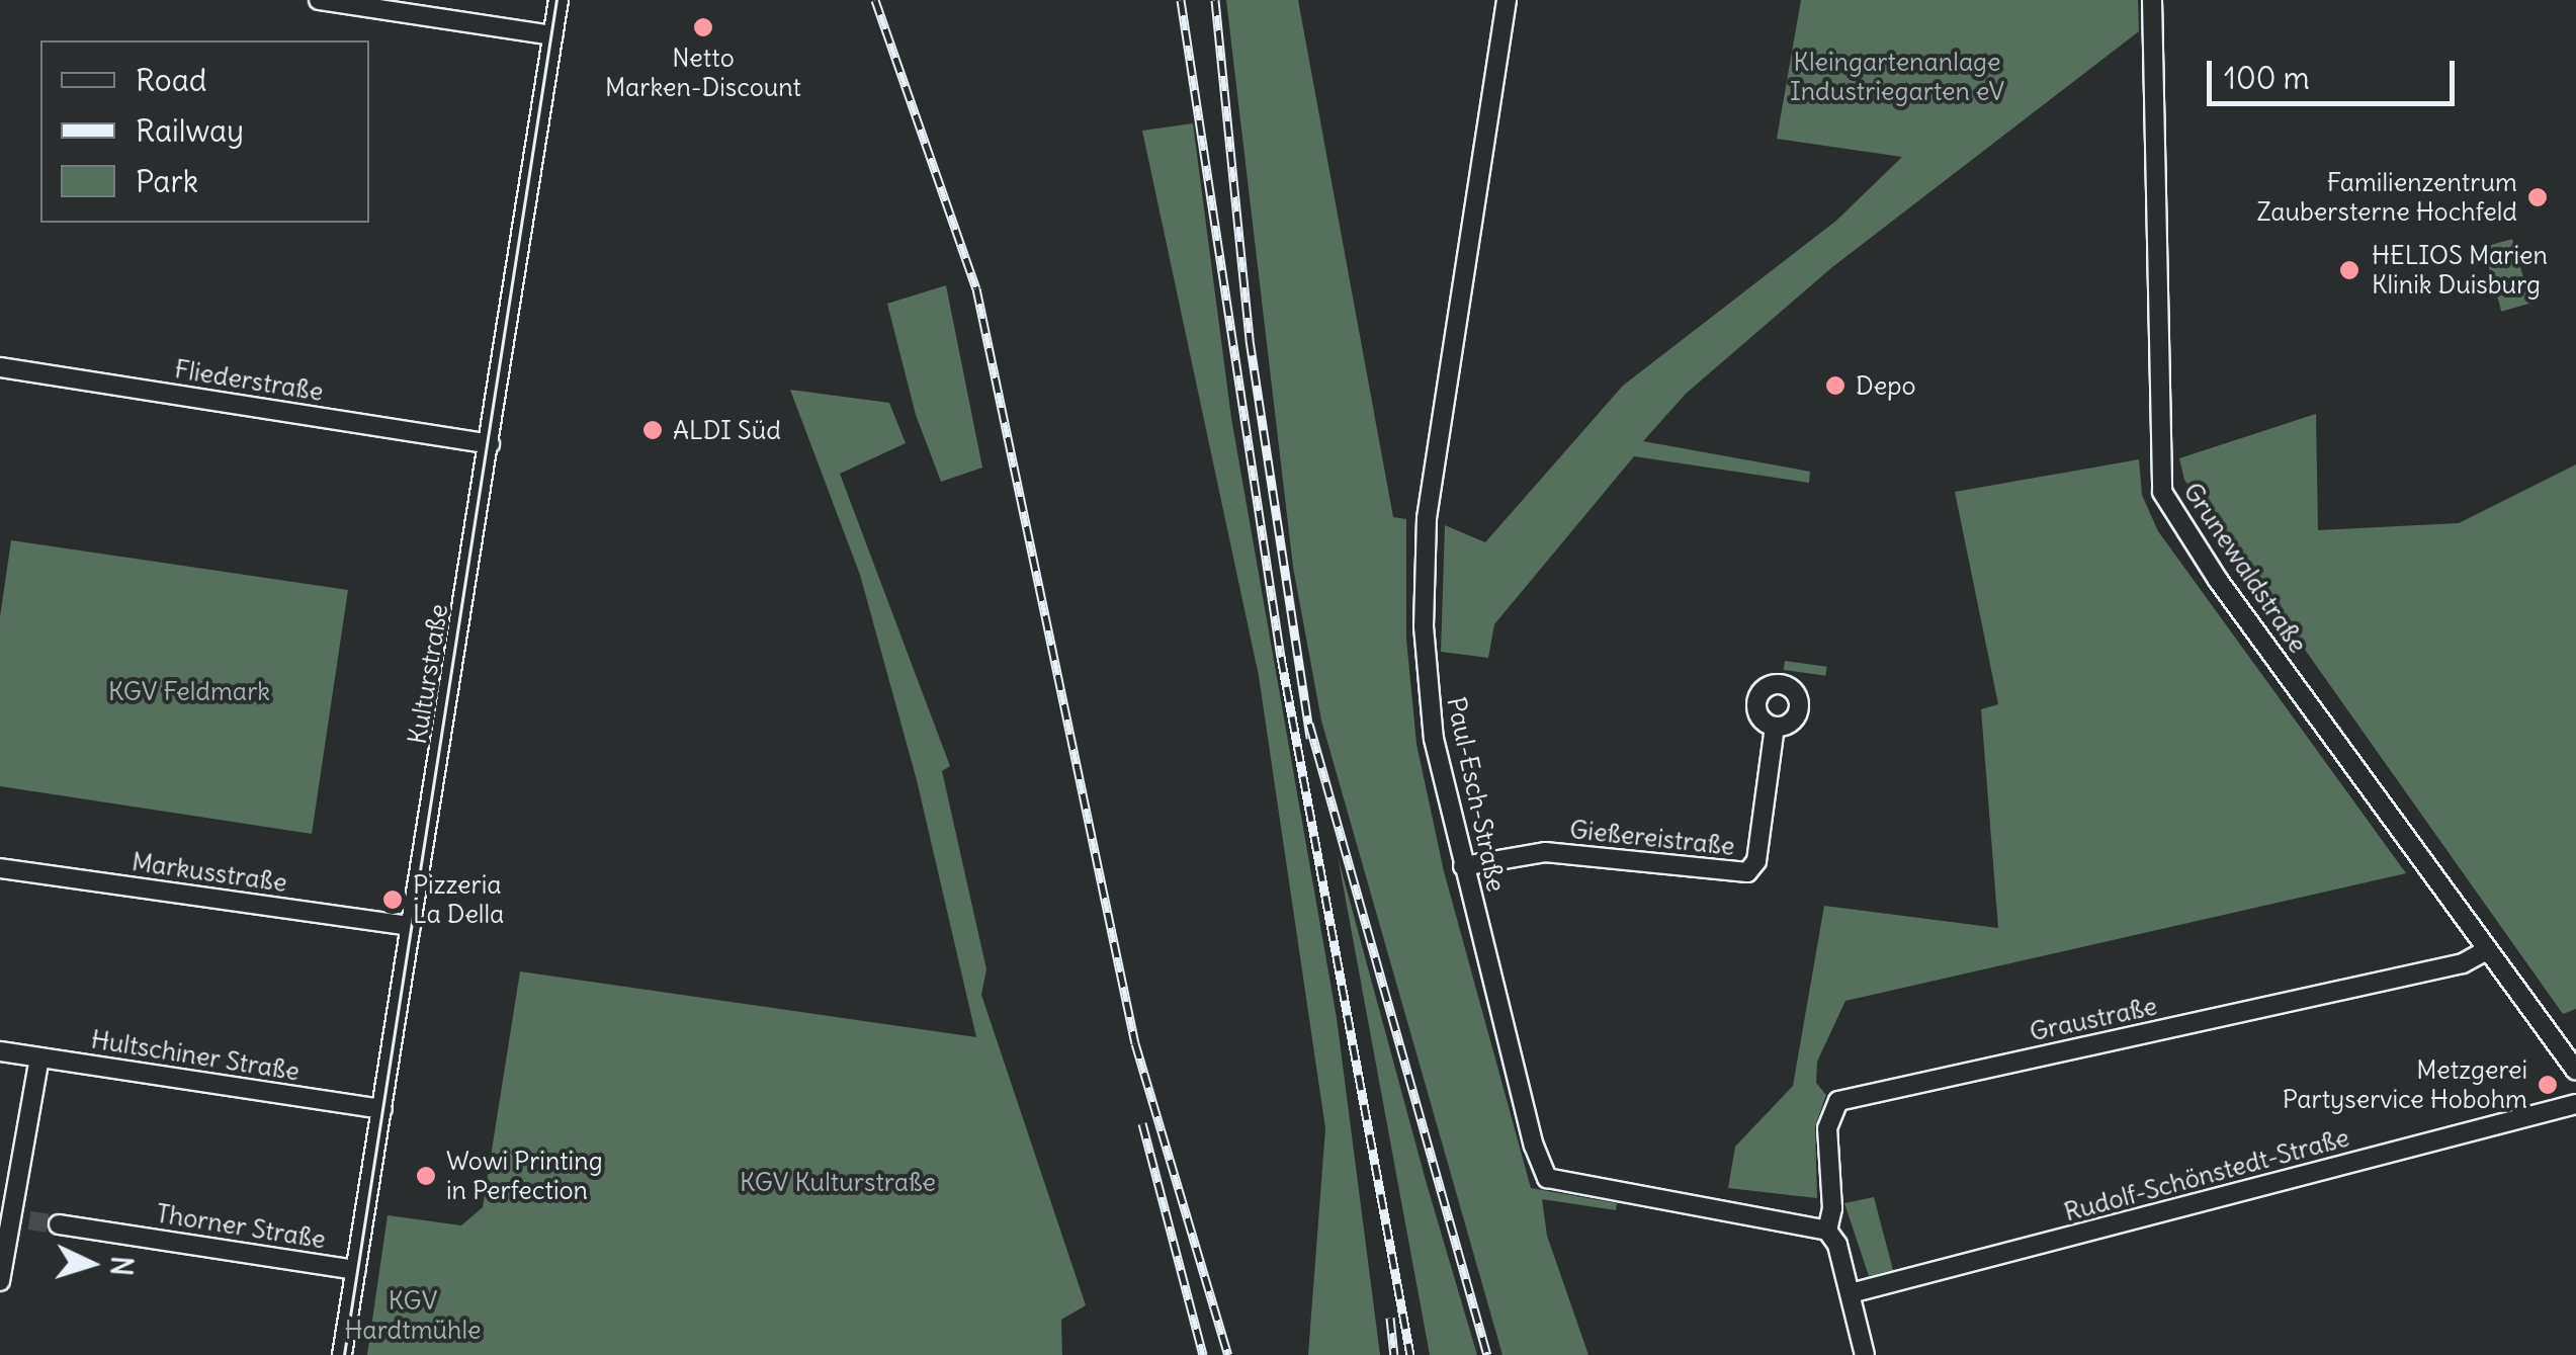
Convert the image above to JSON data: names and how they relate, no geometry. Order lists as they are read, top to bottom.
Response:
{
  "streets": {
    "street": [
      "Fliederstraße",
      "Grunewaldstraße",
      "Kulturstraße",
      "Paul-Esch-Straße",
      "Gießereistraße",
      "Markusstraße",
      "Graustraße",
      "Hultschiner Straße",
      "Rudolf-Schönstedt-Straße",
      "Thorner Straße"
    ]
  },
  "crossings": [
    ["Fliederstraße", "Kulturstraße"],
    ["Grunewaldstraße", "Graustraße"],
    ["Kulturstraße", "Markusstraße"],
    ["Kulturstraße", "Hultschiner Straße"],
    ["Kulturstraße", "Thorner Straße"],
    ["Paul-Esch-Straße", "Gießereistraße"],
    ["Paul-Esch-Straße", "Graustraße"]
  ],
  "parks": [
    "Kleingartenanlage Industriegarten eV",
    "KGV Feldmark",
    "KGV Kulturstraße",
    "KGV Hardtmühle"
  ],
  "places": [
    "Netto Marken-Discount",
    "Familienzentrum Zaubersterne Hochfeld",
    "HELIOS Marien Klinik Duisburg",
    "Depo",
    "ALDI Süd",
    "Pizzeria La Della",
    "Metzgerei Partyservice Hobohm",
    "Wowi Printing in Perfection"
  ],
  "legend": ["Road", "Railway", "Park"],
  "scale_bar": "100 m",
  "north": "right"
}
